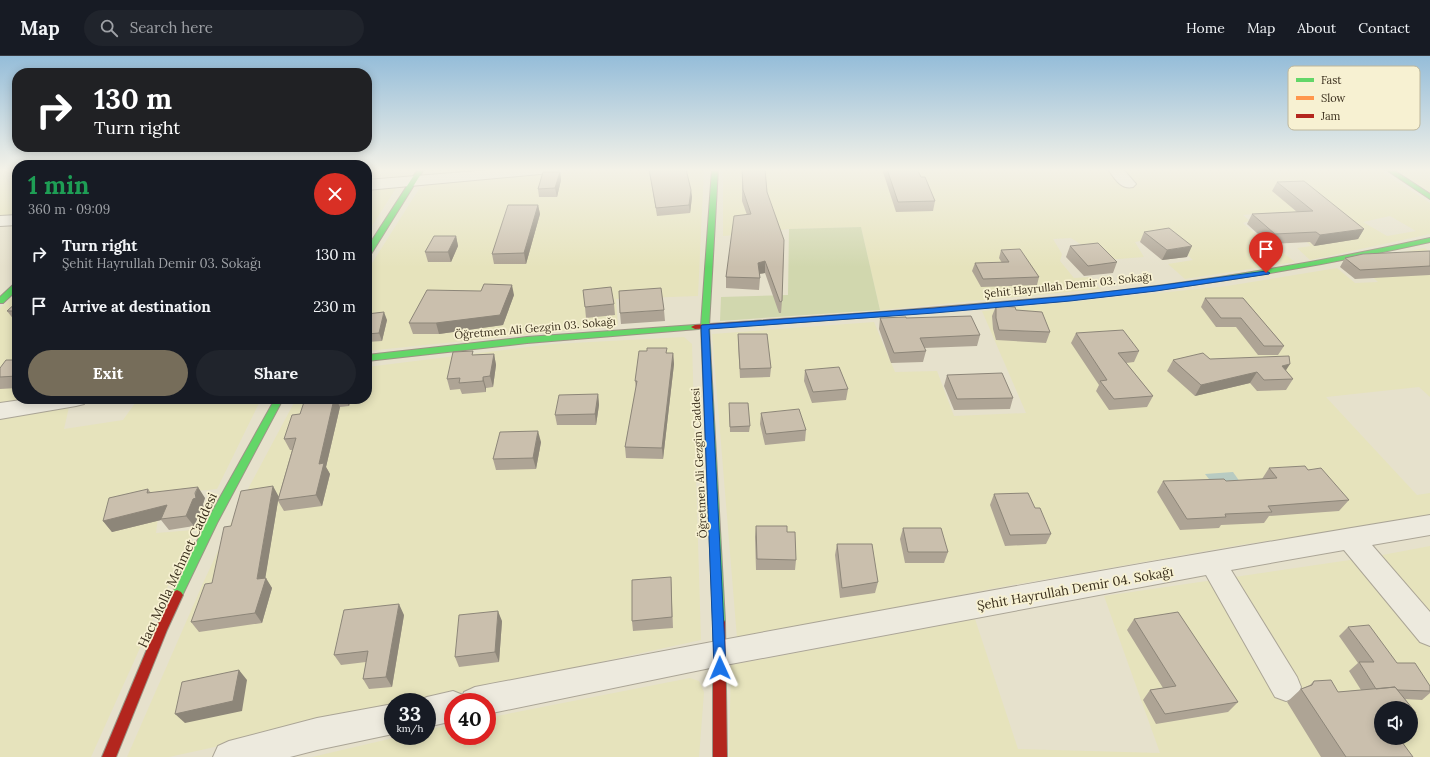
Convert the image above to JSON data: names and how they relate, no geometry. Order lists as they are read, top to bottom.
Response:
{
  "streets": {
    "street": [
      "Şehit Hayrullah Demir 03. Sokağı",
      "Öğretmen Ali Gezgin 03. Sokağı",
      "Öğretmen Ali Gezgin Caddesi",
      "Hacı Molla Mehmet Caddesi",
      "Şehit Hayrullah Demir 04. Sokağı"
    ]
  },
  "crossings": [
    ["Şehit Hayrullah Demir 03. Sokağı", "Öğretmen Ali Gezgin 03. Sokağı"],
    ["Şehit Hayrullah Demir 03. Sokağı", "Öğretmen Ali Gezgin Caddesi"],
    ["Öğretmen Ali Gezgin 03. Sokağı", "Öğretmen Ali Gezgin Caddesi"],
    ["Öğretmen Ali Gezgin Caddesi", "Şehit Hayrullah Demir 04. Sokağı"]
  ],
  "legend": ["Fast", "Slow", "Jam"],
  "page": {
    "header": "Map",
    "search": "Search here",
    "nav": [
      "Home",
      "Map",
      "About",
      "Contact"
    ],
    "turn": ["130 m", "Turn right"],
    "heading": ["1 min", "360 m · 09:09"],
    "list": [
      {
        "name": "Turn right",
        "note": "Şehit Hayrullah Demir 03. Sokağı",
        "value": "130 m"
      },
      {
        "name": "Arrive at destination",
        "value": "230 m"
      }
    ],
    "buttons": ["Exit", "Share"],
    "speed": "33 km/h",
    "limit": "40"
  }
}
